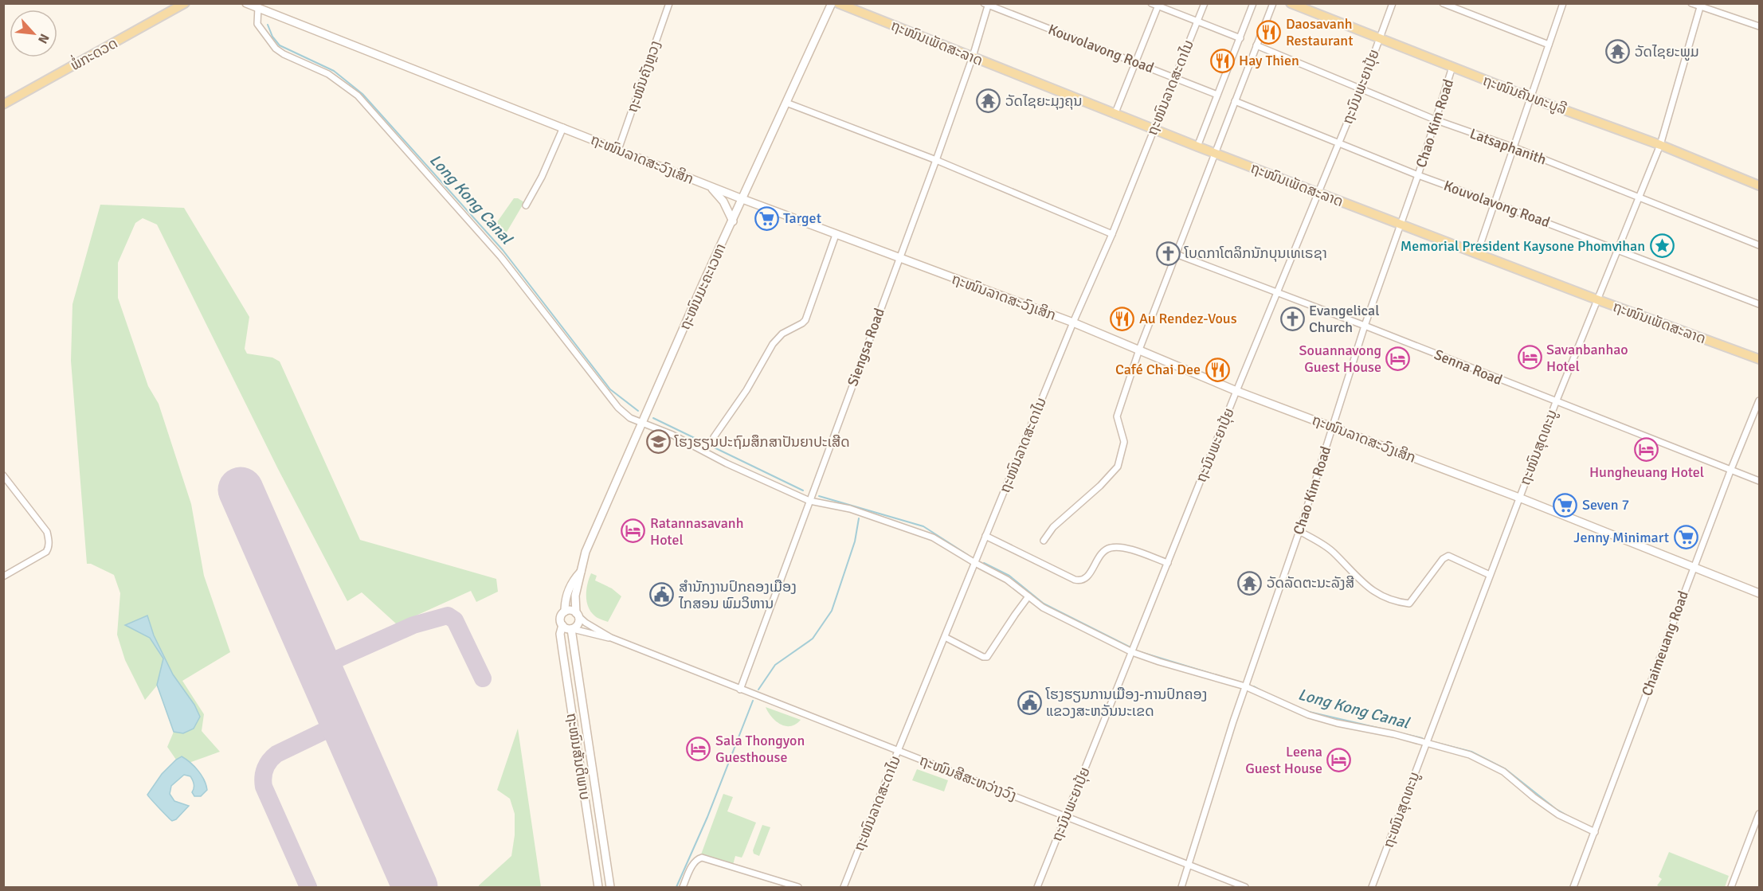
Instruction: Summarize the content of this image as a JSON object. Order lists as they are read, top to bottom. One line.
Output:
{"streets":{"main road":["ຖະໜົນເພັດສະລາດ","ພໍ່ກະດວດ","ຖະໜົນຄັນທະບູລີ"],"street":["Kouvolavong Road","ຖະໜົນຄັງຫຼວງ","ຖະນົນພະຍາປຸ້ຍ","ຖະໜົນລາດສະດາໄນ","Chao Kim Road","Latsaphanith","ຖະໜົນລາດສະວົງເສິກ","ຖະໜົນມະຄະເວຫາ","Siengsa Road","Senna Road","ຖະໜົນສຸດທະນູ","Chaimeuang Road","ຖະໜົນສັນຕິພາບ","ຖະໜົນສີສະຫວ່າງວົງ"]},"crossings":[["ຖະໜົນເພັດສະລາດ","ຖະນົນພະຍາປຸ້ຍ"],["ຖະໜົນເພັດສະລາດ","ຖະໜົນລາດສະດາໄນ"],["ຖະໜົນເພັດສະລາດ","Chao Kim Road"],["ຖະໜົນເພັດສະລາດ","Siengsa Road"],["ຖະໜົນເພັດສະລາດ","ຖະໜົນສຸດທະນູ"],["Kouvolavong Road","ຖະນົນພະຍາປຸ້ຍ"],["Kouvolavong Road","ຖະໜົນລາດສະດາໄນ"],["Kouvolavong Road","Chao Kim Road"],["Kouvolavong Road","Siengsa Road"],["Kouvolavong Road","ຖະໜົນສຸດທະນູ"],["ຖະໜົນຄັງຫຼວງ","ຖະໜົນລາດສະວົງເສິກ"],["ຖະນົນພະຍາປຸ້ຍ","ຖະໜົນຄັນທະບູລີ"],["ຖະນົນພະຍາປຸ້ຍ","Latsaphanith"],["ຖະນົນພະຍາປຸ້ຍ","ຖະໜົນລາດສະວົງເສິກ"],["ຖະນົນພະຍາປຸ້ຍ","Senna Road"],["ຖະນົນພະຍາປຸ້ຍ","ຖະໜົນສີສະຫວ່າງວົງ"],["ຖະໜົນລາດສະດາໄນ","ຖະໜົນລາດສະວົງເສິກ"],["ຖະໜົນລາດສະດາໄນ","ຖະໜົນສີສະຫວ່າງວົງ"],["ຖະໜົນຄັນທະບູລີ","Chao Kim Road"],["ຖະໜົນຄັນທະບູລີ","ຖະໜົນສຸດທະນູ"],["Chao Kim Road","Latsaphanith"],["Chao Kim Road","ຖະໜົນລາດສະວົງເສິກ"],["Chao Kim Road","Senna Road"],["Chao Kim Road","ຖະໜົນສີສະຫວ່າງວົງ"],["Latsaphanith","ຖະໜົນສຸດທະນູ"],["ຖະໜົນລາດສະວົງເສິກ","ຖະໜົນມະຄະເວຫາ"],["ຖະໜົນລາດສະວົງເສິກ","Siengsa Road"],["ຖະໜົນລາດສະວົງເສິກ","ຖະໜົນສຸດທະນູ"],["ຖະໜົນລາດສະວົງເສິກ","Chaimeuang Road"],["Siengsa Road","ຖະໜົນສີສະຫວ່າງວົງ"],["Senna Road","ຖະໜົນສຸດທະນູ"],["Senna Road","Chaimeuang Road"]],"water":["Long Kong Canal"],"places":{"restaurant":["Daosavanh Restaurant","Hay Thien","Au Rendez-Vous","Café Chai Dee"],"temple":["ວັດໄຊຍະພູມ","ວັດໄຊຍະມຸງຄຸນ","ວັດລັດຕະນະລັງສີ"],"supermarket":["Target","Seven 7","Jenny Minimart"],"place":["Memorial President Kaysone Phomvihan"],"church":["ໂບດກາໂຕລິກນັກບຸນເທເຣຊາ","Evangelical Church"],"hotel":["Savanbanhao Hotel","Souannavong Guest House","Hungheuang Hotel","Ratannasavanh Hotel","Sala Thongyon Guesthouse","Leena Guest House"],"school or university":["ໂຮງຮຽນປະຖົມສຶກສາປັນຍາປະເສີດ"],"public building":["ສຳນັກງານປົກຄອງເມືອງ ໄກສອນ ພົມວິຫານ","ໂຮງຮຽນການເມືອງ-ການປົກຄອງ ແຂວງສະຫວັນນະເຂດ"]},"north":"bottom right"}
